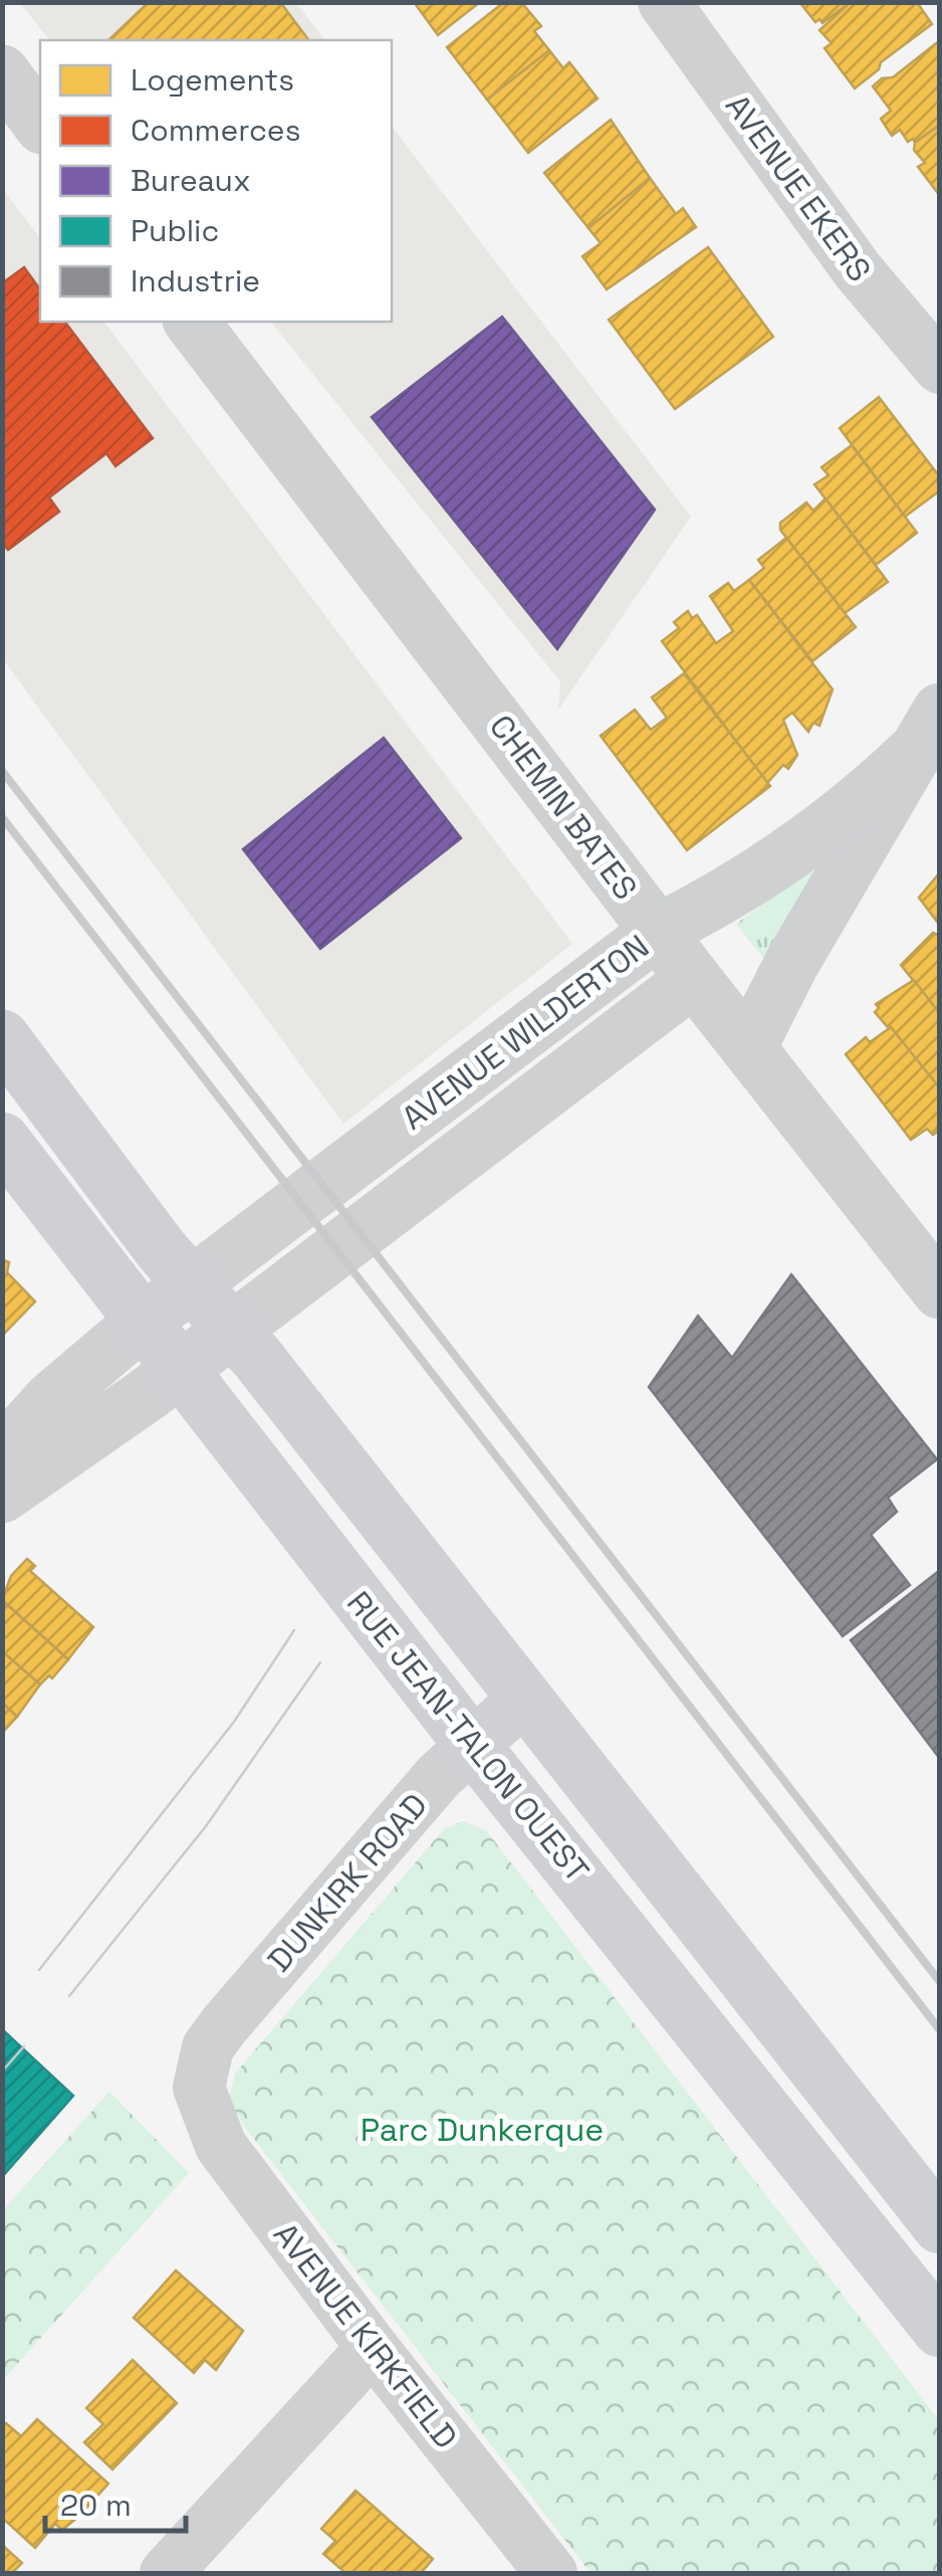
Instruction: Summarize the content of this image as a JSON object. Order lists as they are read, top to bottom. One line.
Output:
{"streets":{"main road":["RUE JEAN-TALON OUEST"],"street":["AVENUE EKERS","CHEMIN BATES","AVENUE WILDERTON","DUNKIRK ROAD","AVENUE KIRKFIELD"]},"crossings":[["CHEMIN BATES","AVENUE WILDERTON"],["AVENUE WILDERTON","RUE JEAN-TALON OUEST"],["RUE JEAN-TALON OUEST","DUNKIRK ROAD"],["DUNKIRK ROAD","AVENUE KIRKFIELD"]],"parks":["Parc Dunkerque"],"legend":["Logements","Commerces","Bureaux","Public","Industrie"],"scale_bar":"20 m"}
